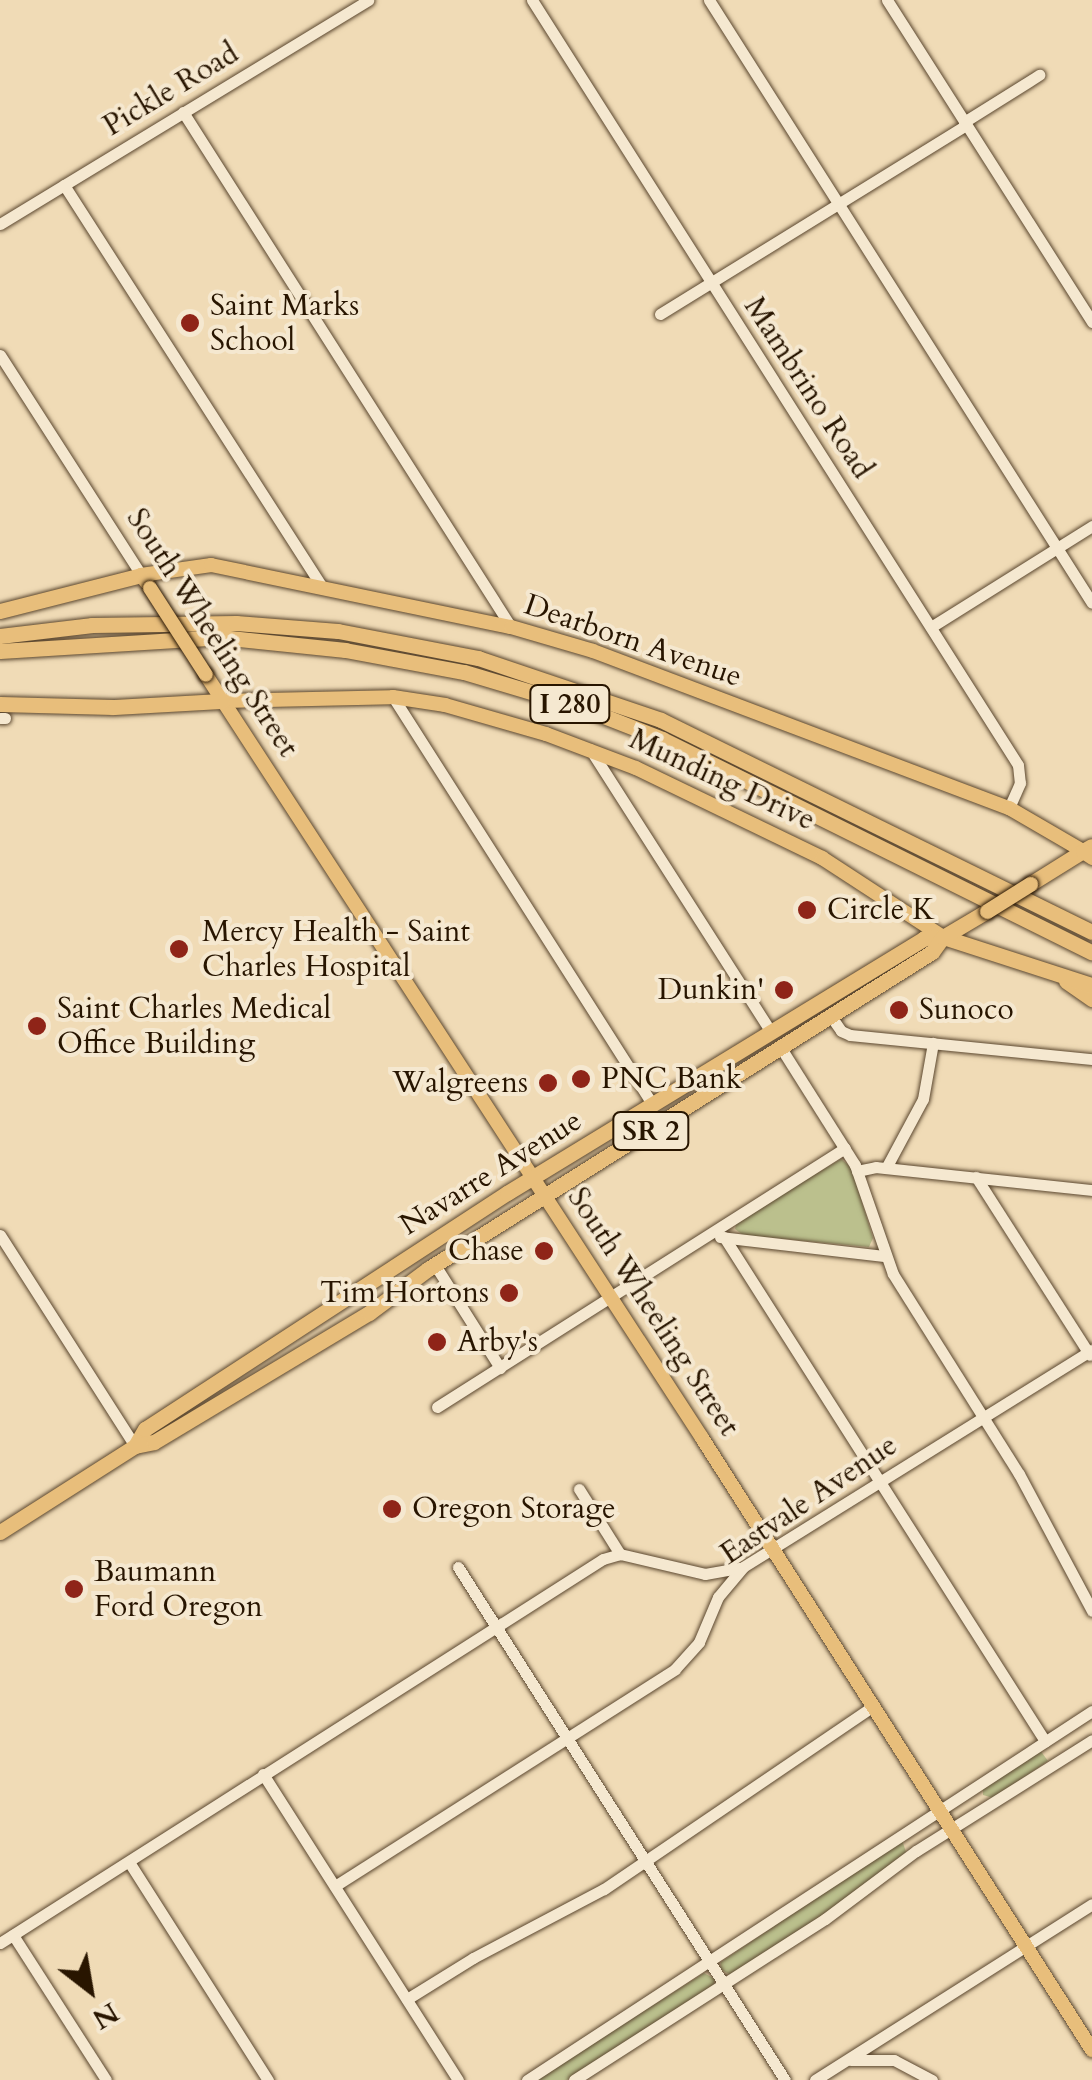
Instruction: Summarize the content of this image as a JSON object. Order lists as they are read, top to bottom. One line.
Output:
{"streets":{"highway":["I 280","SR 2","Navarre Avenue"],"main road":["South Wheeling Street","Dearborn Avenue","Munding Drive"],"street":["Pickle Road","Mambrino Road","Eastvale Avenue"]},"crossings":[["Mambrino Road","Dearborn Avenue"],["South Wheeling Street","Dearborn Avenue"],["South Wheeling Street","Munding Drive"],["South Wheeling Street","Navarre Avenue"],["South Wheeling Street","Eastvale Avenue"],["Dearborn Avenue","Navarre Avenue"],["Munding Drive","Navarre Avenue"]],"places":["Saint Marks School","Circle K","Mercy Health - Saint Charles Hospital","Dunkin'","Sunoco","Saint Charles Medical Office Building","PNC Bank","Walgreens","Chase","Tim Hortons","Arby's","Oregon Storage","Baumann Ford Oregon"],"north":"bottom right"}
